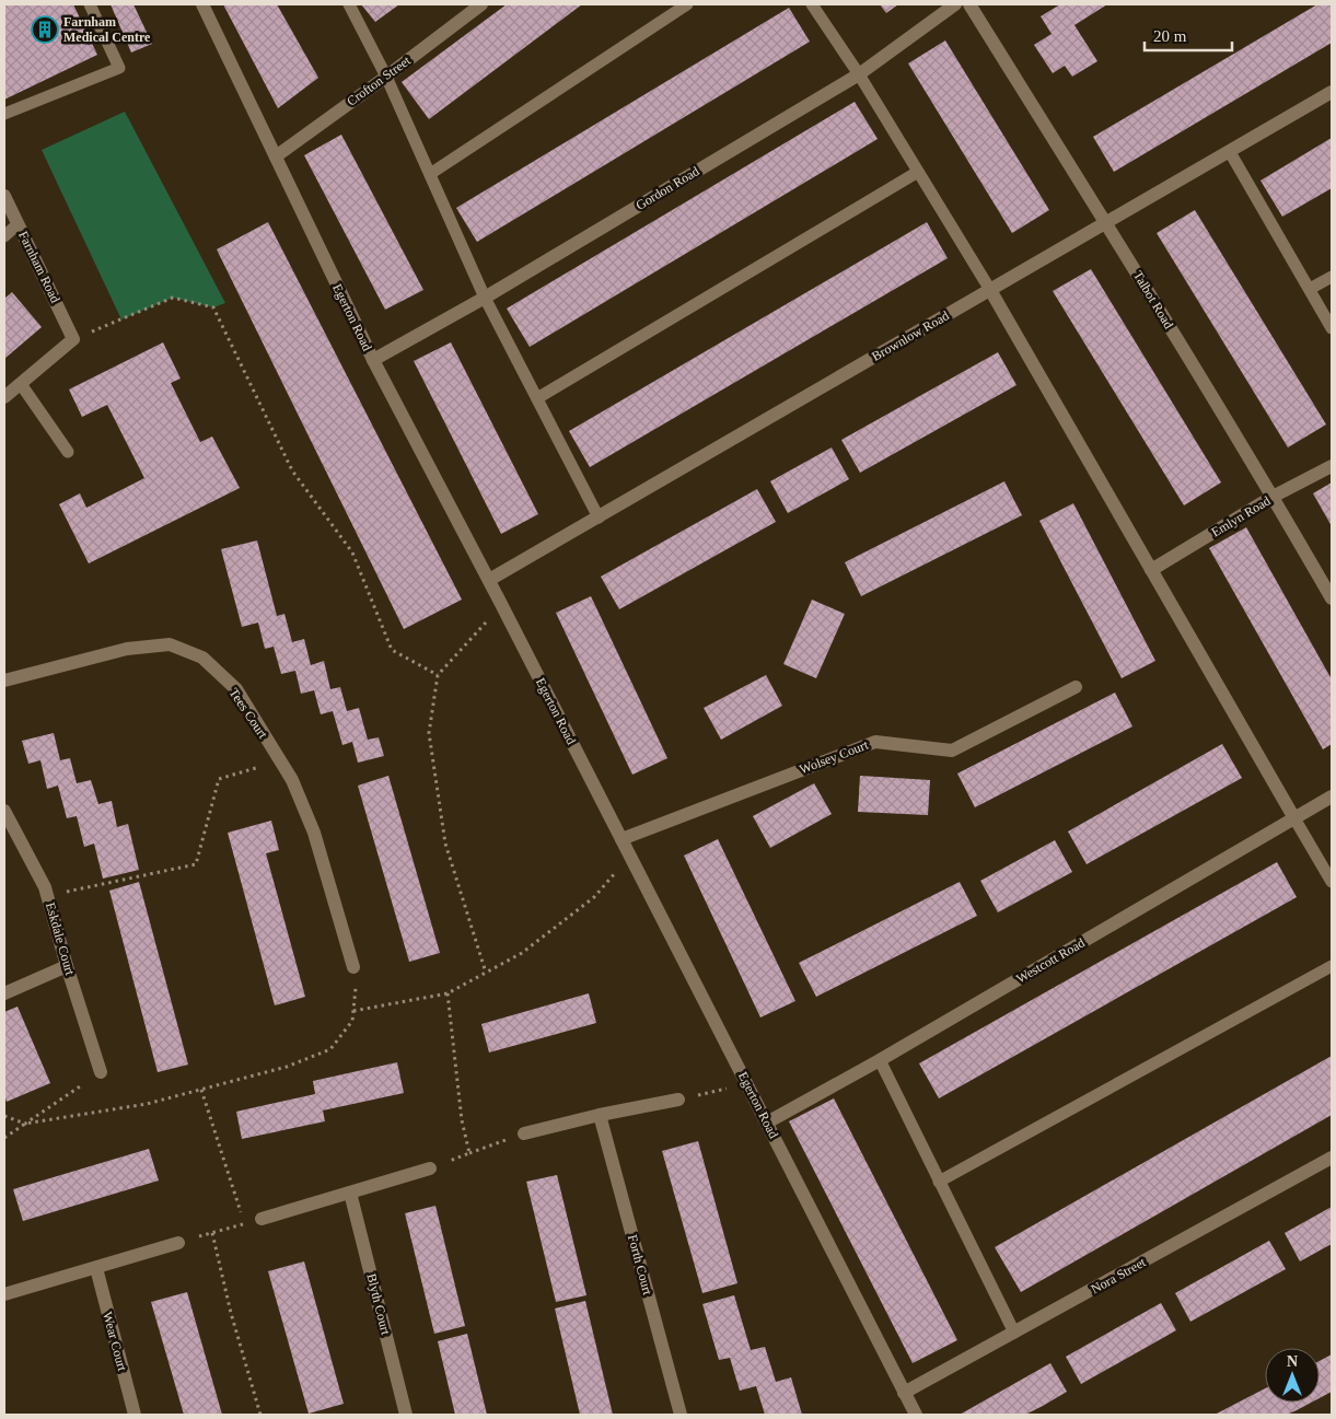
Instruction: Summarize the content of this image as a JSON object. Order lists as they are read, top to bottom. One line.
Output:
{"streets":{"street":["Crofton Street","Gordon Road","Farnham Road","Talbot Road","Egerton Road","Brownlow Road","Emlyn Road","Tees Court","Wolsey Court","Eskdale Court","Westcott Road","Forth Court","Nora Street","Blyth Court","Wear Court"]},"crossings":[["Crofton Street","Egerton Road"],["Gordon Road","Egerton Road"],["Talbot Road","Brownlow Road"],["Talbot Road","Emlyn Road"],["Egerton Road","Brownlow Road"],["Egerton Road","Wolsey Court"],["Egerton Road","Westcott Road"],["Egerton Road","Nora Street"]],"places":{"building":["Farnham Medical Centre"]},"scale_bar":"20 m","north":"top"}
